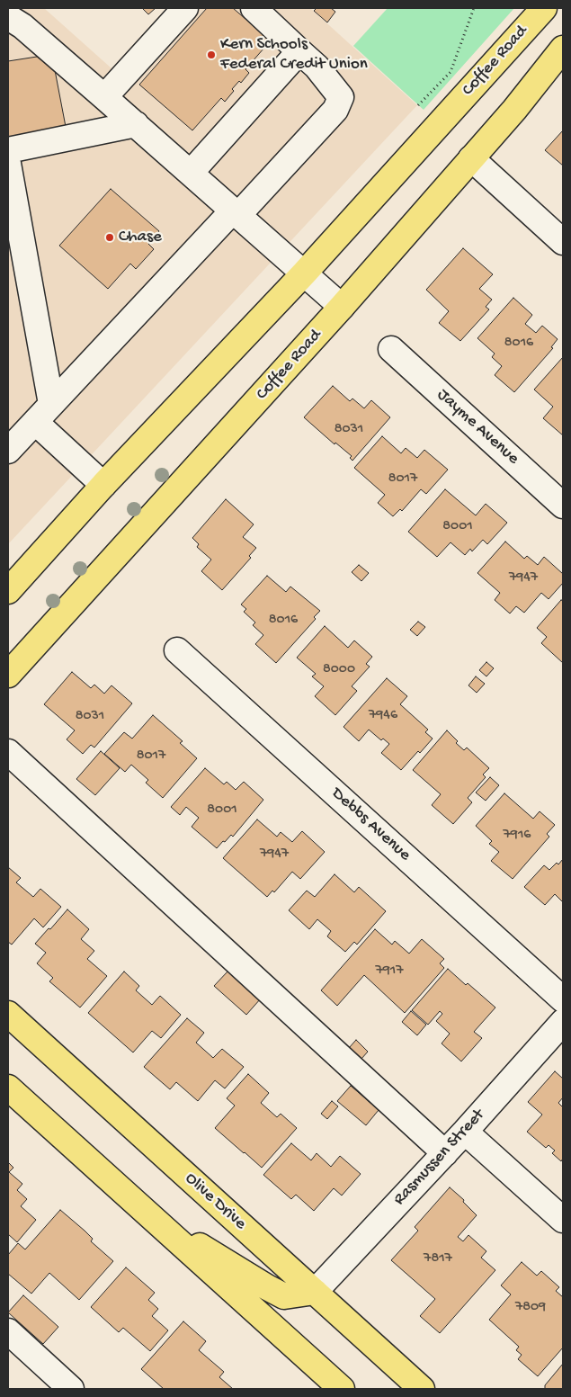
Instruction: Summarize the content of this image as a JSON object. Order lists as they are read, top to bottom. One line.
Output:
{"streets":{"main road":["Coffee Road","Olive Drive"],"street":["Jayme Avenue","Debbs Avenue","Rasmussen Street"]},"crossings":[["Rasmussen Street","Olive Drive"]],"places":["Kern Schools Federal Credit Union","Chase"],"house_numbers":["8016","8031","8017","8001","7947","8016","8000","7946","8031","8017","8001","7916","7947","7917","7817","7809"]}
